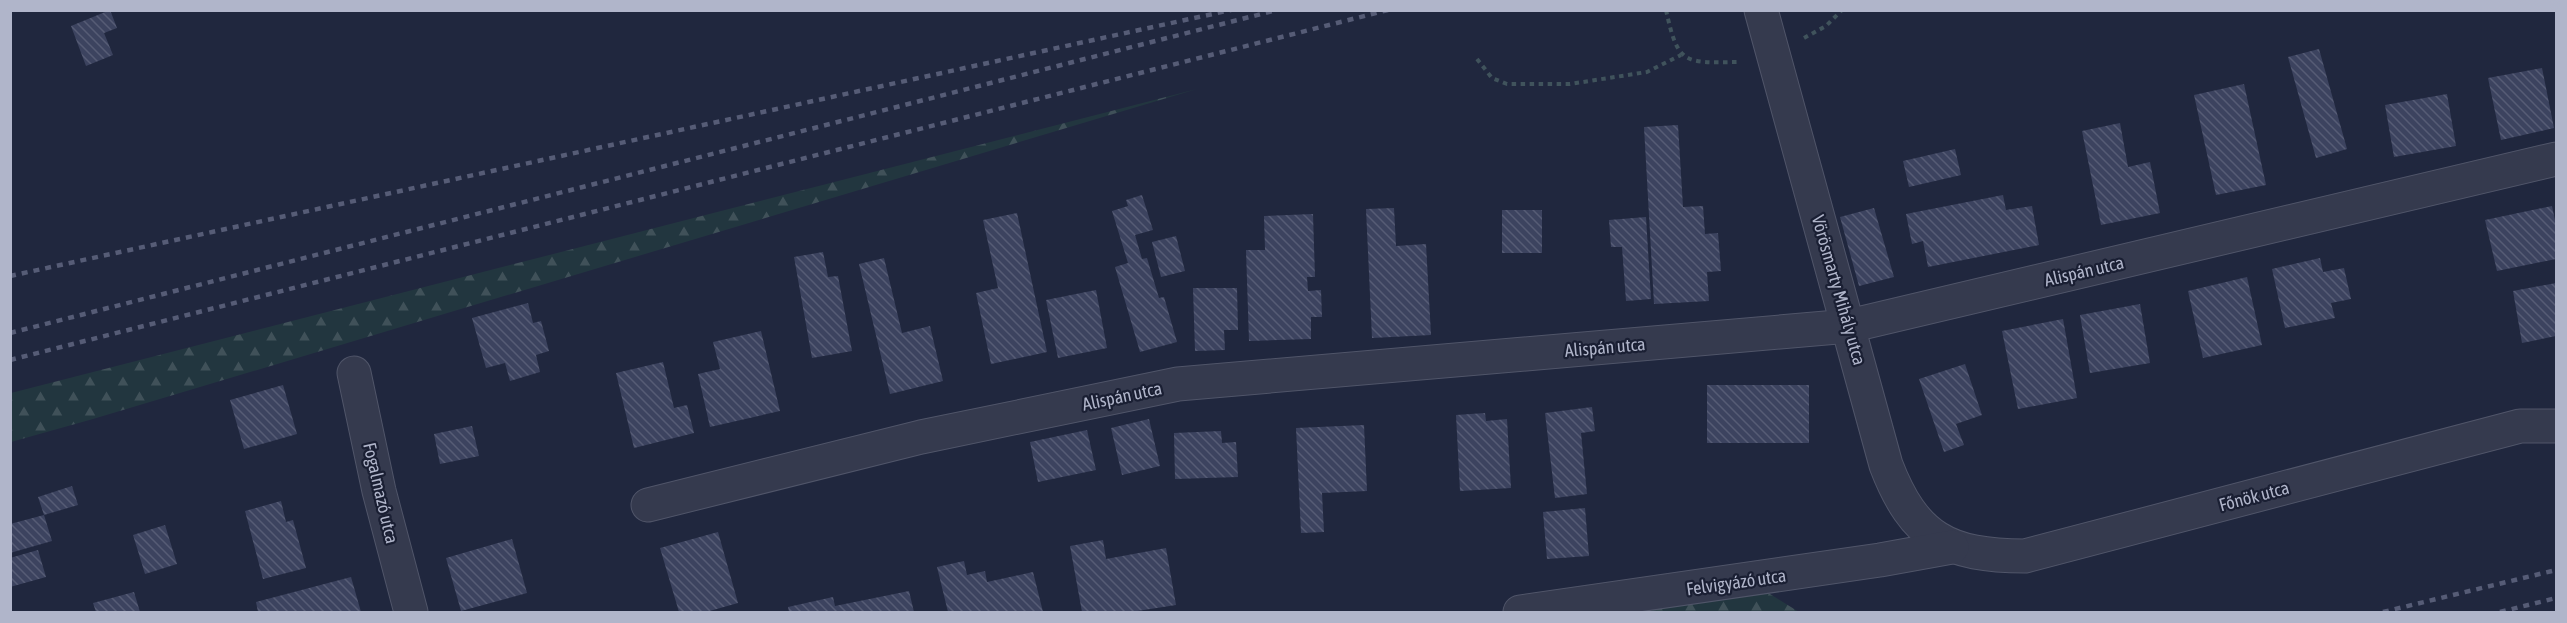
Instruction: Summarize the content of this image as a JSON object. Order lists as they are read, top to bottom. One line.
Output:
{"streets":{"street":["Alispán utca","Vörösmarty Mihály utca","Fogalmazó utca","Főnök utca","Felvigyázó utca"]},"crossings":[["Alispán utca","Vörösmarty Mihály utca"],["Vörösmarty Mihály utca","Főnök utca"],["Vörösmarty Mihály utca","Felvigyázó utca"],["Főnök utca","Felvigyázó utca"]]}
